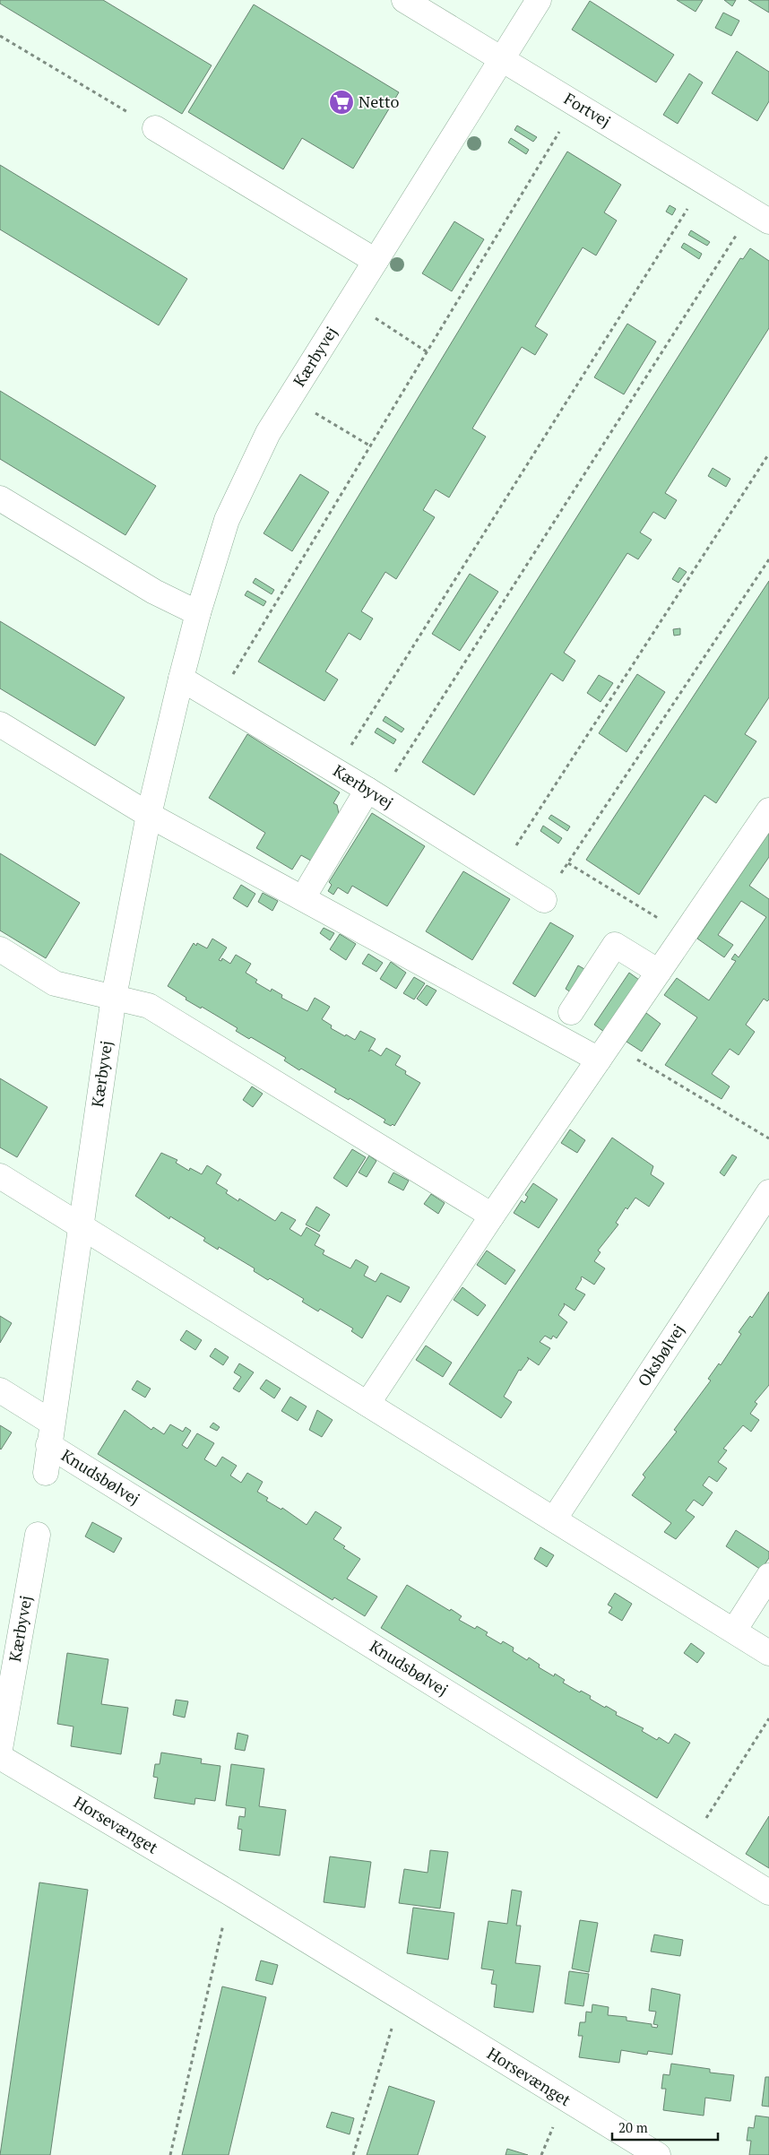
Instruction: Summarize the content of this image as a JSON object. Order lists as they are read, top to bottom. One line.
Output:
{"streets":{"street":["Fortvej","Kærbyvej","Oksbølvej","Knudsbølvej","Horsevænget"]},"crossings":[["Fortvej","Kærbyvej"],["Kærbyvej","Knudsbølvej"]],"places":{"supermarket":["Netto"]},"scale_bar":"20 m"}
